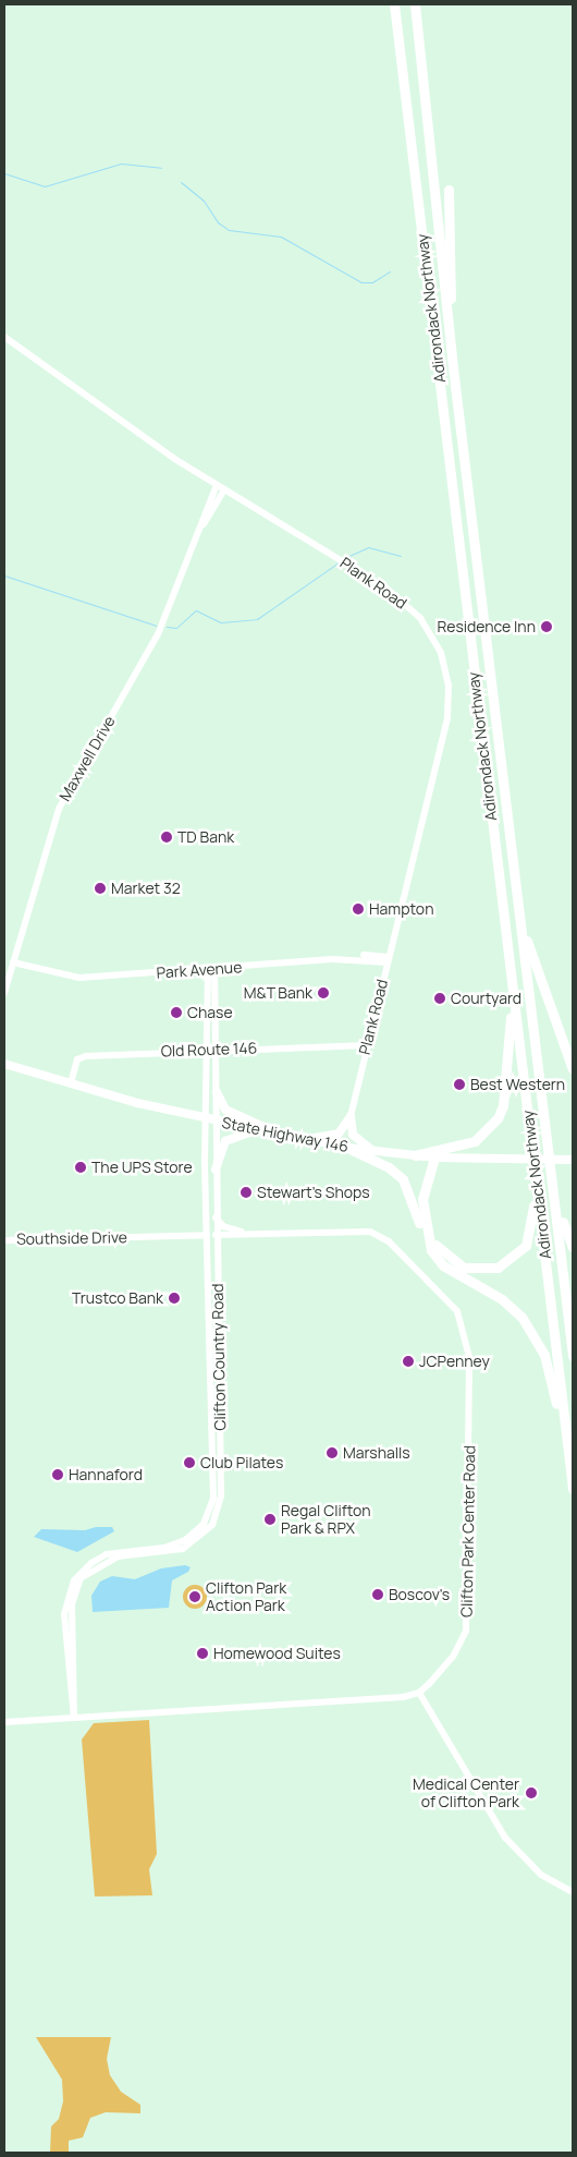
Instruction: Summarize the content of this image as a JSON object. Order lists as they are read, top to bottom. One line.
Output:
{"streets":{"highway":["Adirondack Northway"],"main road":["State Highway 146"],"street":["Plank Road","Maxwell Drive","Park Avenue","Old Route 146","Southside Drive","Clifton Country Road","Clifton Park Center Road"]},"crossings":[["Plank Road","Maxwell Drive"],["Plank Road","Park Avenue"],["Plank Road","Old Route 146"],["Maxwell Drive","Park Avenue"],["Park Avenue","Clifton Country Road"],["Old Route 146","State Highway 146"],["Old Route 146","Clifton Country Road"],["State Highway 146","Clifton Country Road"],["Southside Drive","Clifton Country Road"],["Clifton Country Road","Clifton Park Center Road"]],"places":["Residence Inn","TD Bank","Market 32","Hampton","M&T Bank","Courtyard","Chase","Best Western","The UPS Store","Stewart's Shops","Trustco Bank","JCPenney","Marshalls","Club Pilates","Hannaford","Regal Clifton Park & RPX","Boscov's","Clifton Park Action Park","Homewood Suites","Medical Center of Clifton Park"]}
